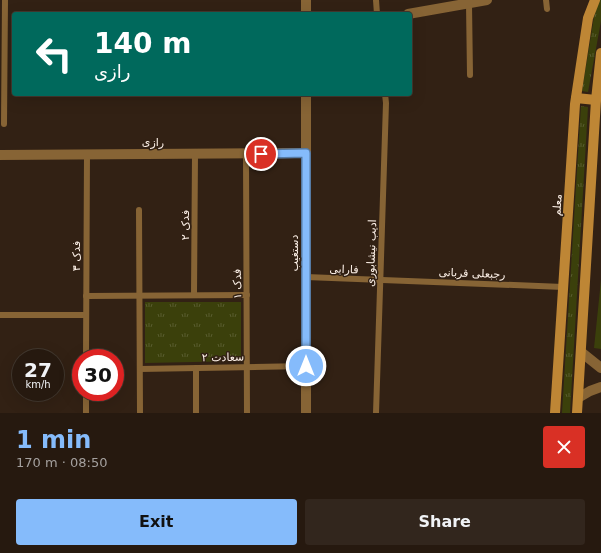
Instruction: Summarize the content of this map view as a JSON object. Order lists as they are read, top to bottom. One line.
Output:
{"streets":{"main road":["معلم"],"street":["رازی","دستغیب"],"lane":["فدک ۲","ادیب نیشابوری","فدک ۳","فارابی","رجبعلی قربانی","فدک ۱","سعادت ۲"]},"crossings":[["رازی","فدک ۲"],["رازی","دستغیب"],["رازی","فدک ۳"],["رازی","فدک ۱"],["معلم","رجبعلی قربانی"],["دستغیب","فارابی"],["دستغیب","سعادت ۲"],["ادیب نیشابوری","فارابی"],["ادیب نیشابوری","رجبعلی قربانی"],["فارابی","رجبعلی قربانی"],["فدک ۱","سعادت ۲"]],"page":{"turn":["140 m","رازی"],"speed":"27 km/h","limit":"30","heading":["1 min","170 m · 08:50"],"buttons":["Exit","Share"]}}
